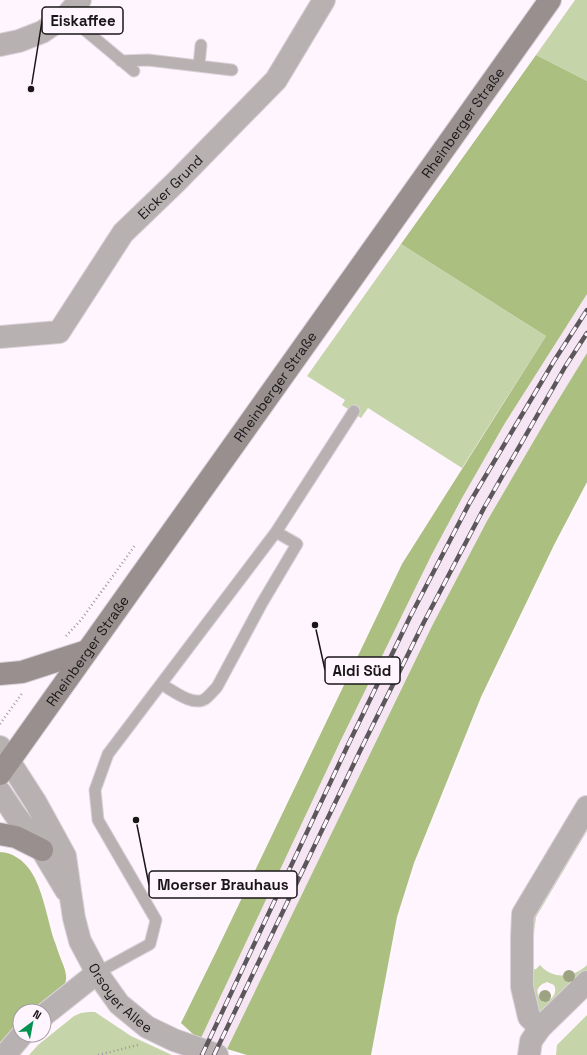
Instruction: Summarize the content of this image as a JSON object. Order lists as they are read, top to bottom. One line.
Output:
{"streets":{"main road":["Rheinberger Straße"],"street":["Eicker Grund","Orsoyer Allee"]},"crossings":[["Rheinberger Straße","Orsoyer Allee"]],"places":["Eiskaffee","Aldi Süd","Moerser Brauhaus"],"north":"top right"}
